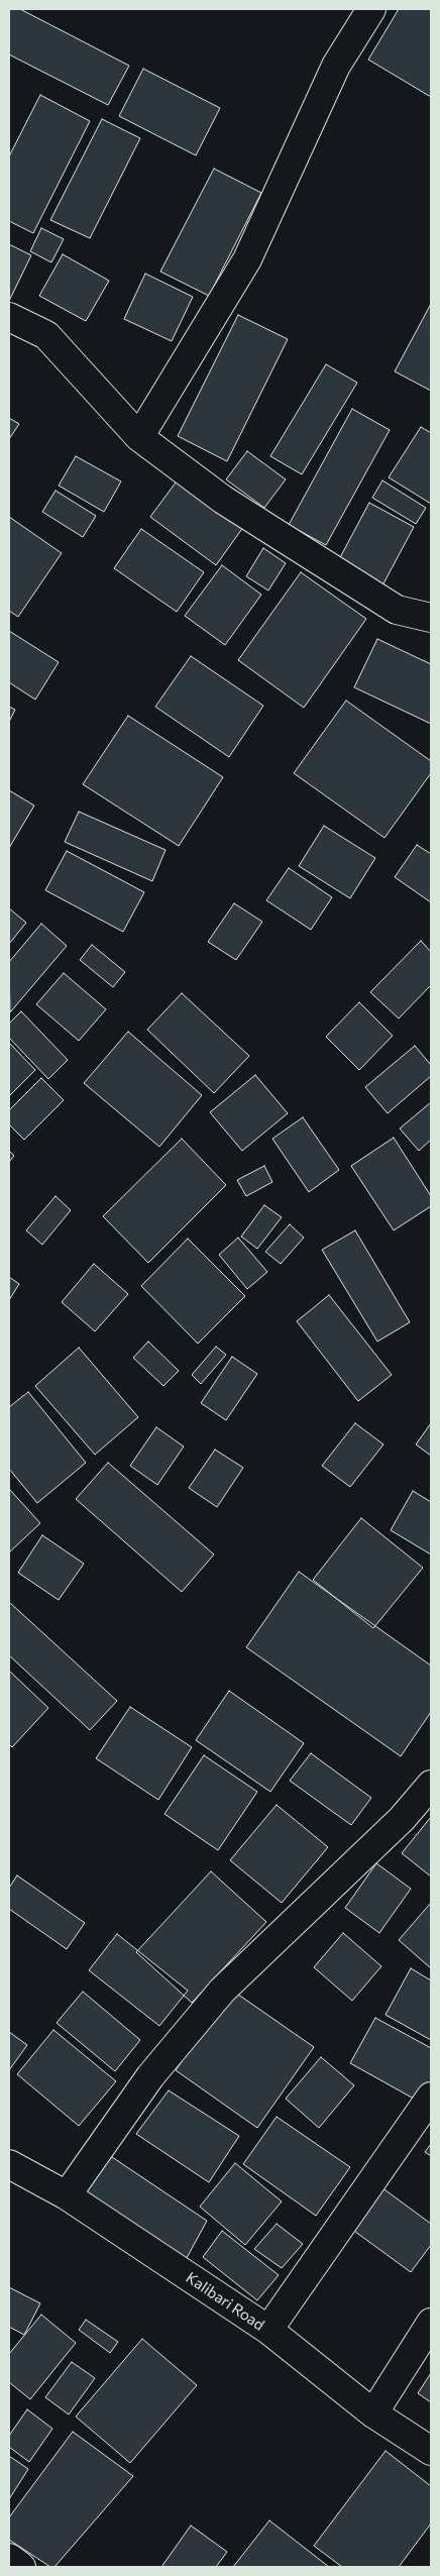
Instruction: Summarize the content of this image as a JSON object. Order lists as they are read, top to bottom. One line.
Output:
{"streets":{"street":["Kalibari Road"]}}
